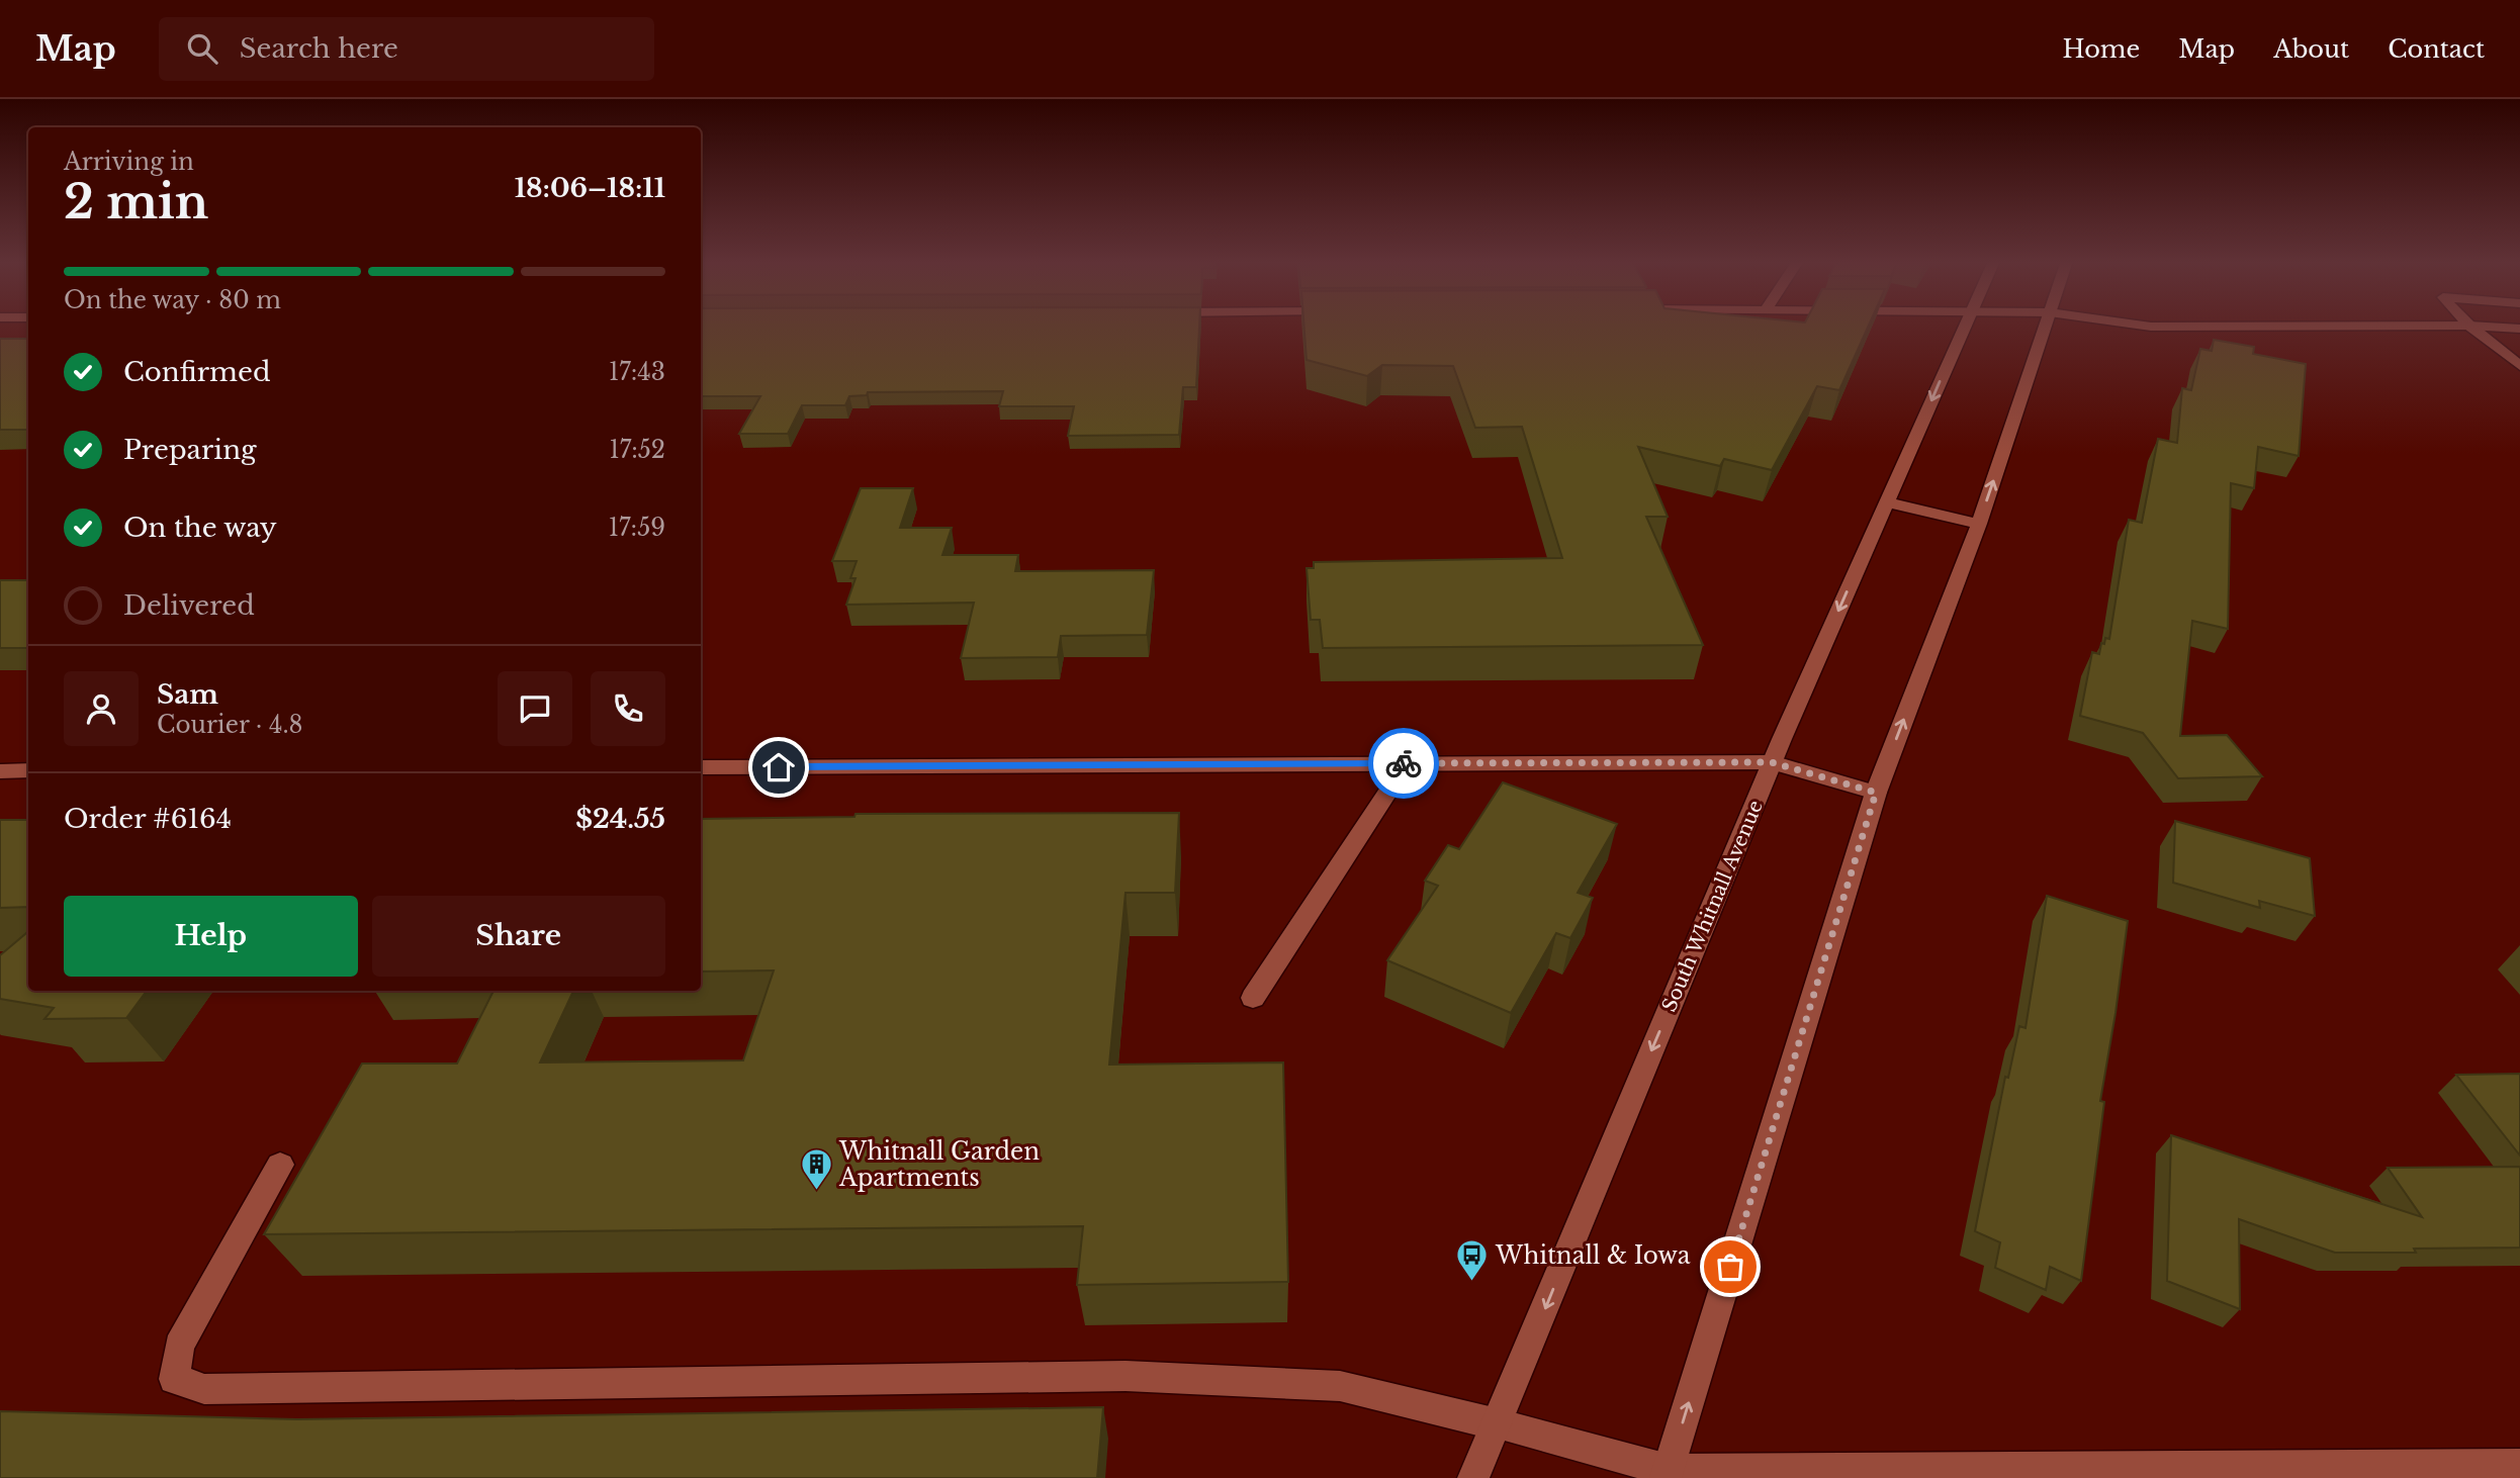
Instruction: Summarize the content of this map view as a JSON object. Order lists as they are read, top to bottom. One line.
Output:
{"streets":{"street":["South Whitnall Avenue"]},"places":{"building":["Whitnall Garden Apartments"],"bus stop":["Whitnall & Iowa"]},"page":{"header":"Map","search":"Search here","nav":["Home","Map","About","Contact"],"heading":["2 min","Arriving in","18:06–18:11"],"panel":["Sam","Courier · 4.8","Order #6164","$24.55"],"bar":"On the way · 80 m","list":[["Confirmed","17:43"],["Preparing","17:52"],["On the way","17:59"],"Delivered"],"buttons":["Help","Share"]}}
